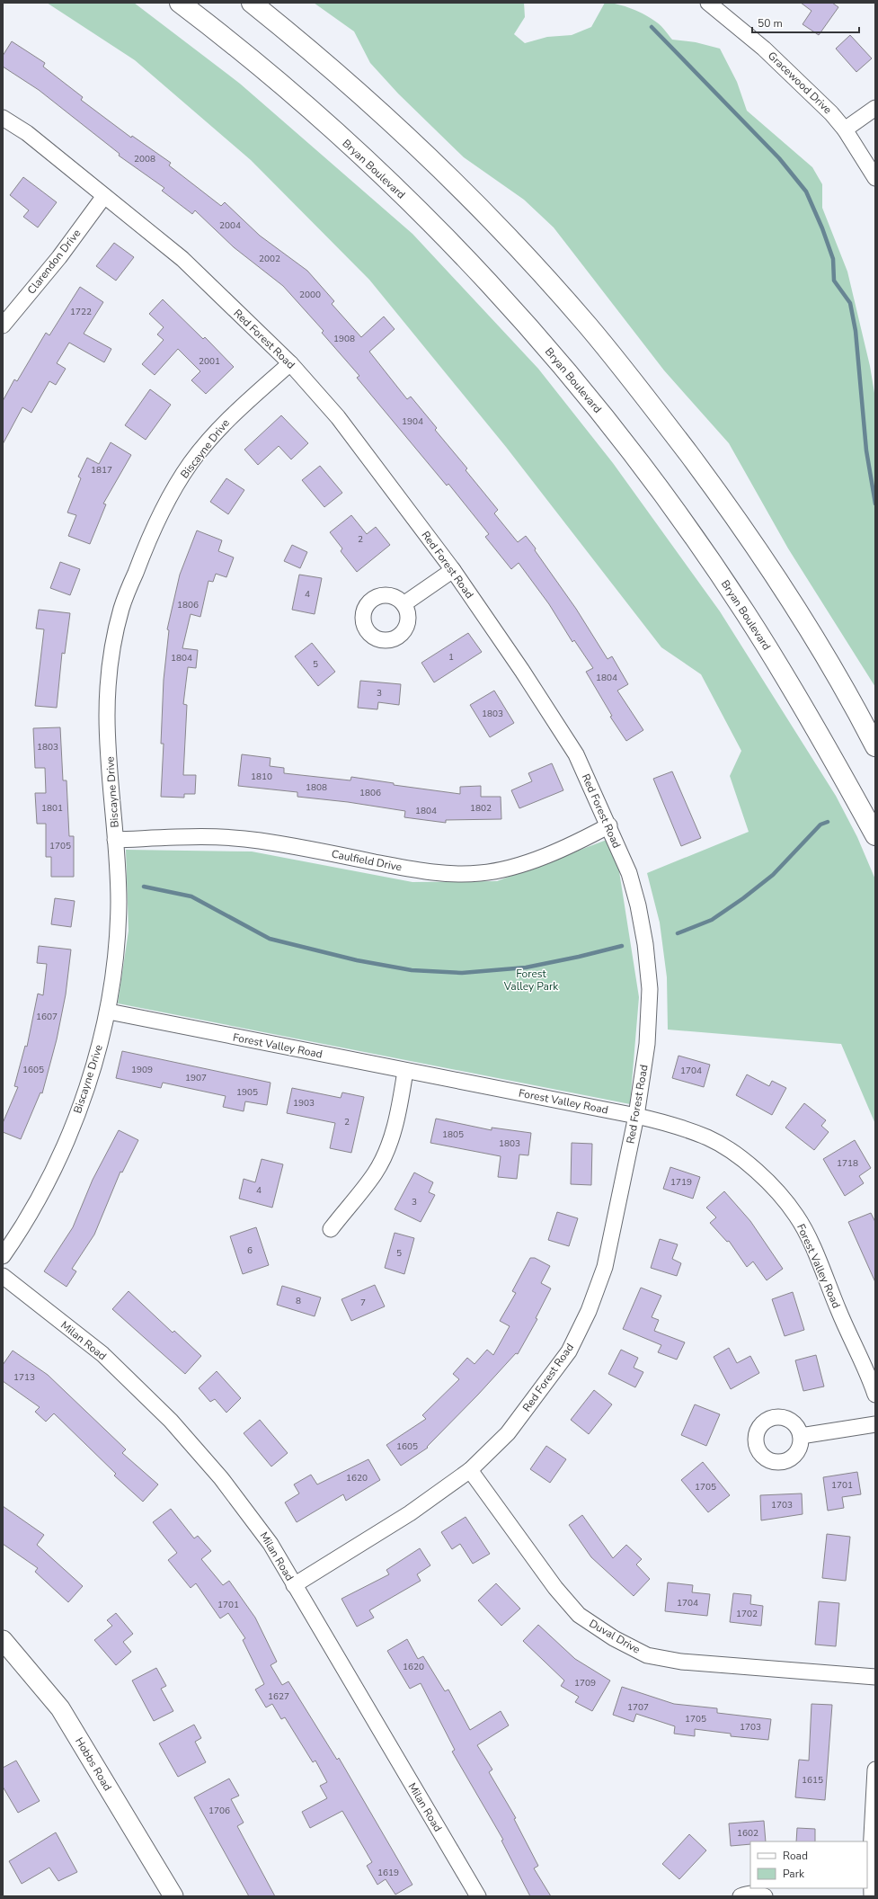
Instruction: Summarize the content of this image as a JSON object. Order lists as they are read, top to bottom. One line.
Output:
{"streets":{"highway":["Bryan Boulevard"],"street":["Gracewood Drive","Clarendon Drive","Red Forest Road","Biscayne Drive","Caulfield Drive","Forest Valley Road","Milan Road","Duval Drive","Hobbs Road"]},"crossings":[["Clarendon Drive","Red Forest Road"],["Red Forest Road","Biscayne Drive"],["Red Forest Road","Caulfield Drive"],["Red Forest Road","Forest Valley Road"],["Red Forest Road","Milan Road"],["Red Forest Road","Duval Drive"],["Biscayne Drive","Caulfield Drive"],["Biscayne Drive","Forest Valley Road"]],"parks":["Forest Valley Park"],"house_numbers":["2008","2004","2002","2000","1722","1908","2001","1904","1817","2","4","1806","1","1804","5","1804","3","1803","1803","1810","1808","1806","1801","1802","1804","1705","1607","1605","1909","1704","1907","1905","1903","2","1805","1803","1718","1719","4","3","6","5","8","7","1713","1605","1620","1701","1705","1703","1704","1701","1702","1620","1709","1627","1707","1705","1703","1615","1706","1602","1619"],"legend":["Road","Park"],"scale_bar":"50 m"}
